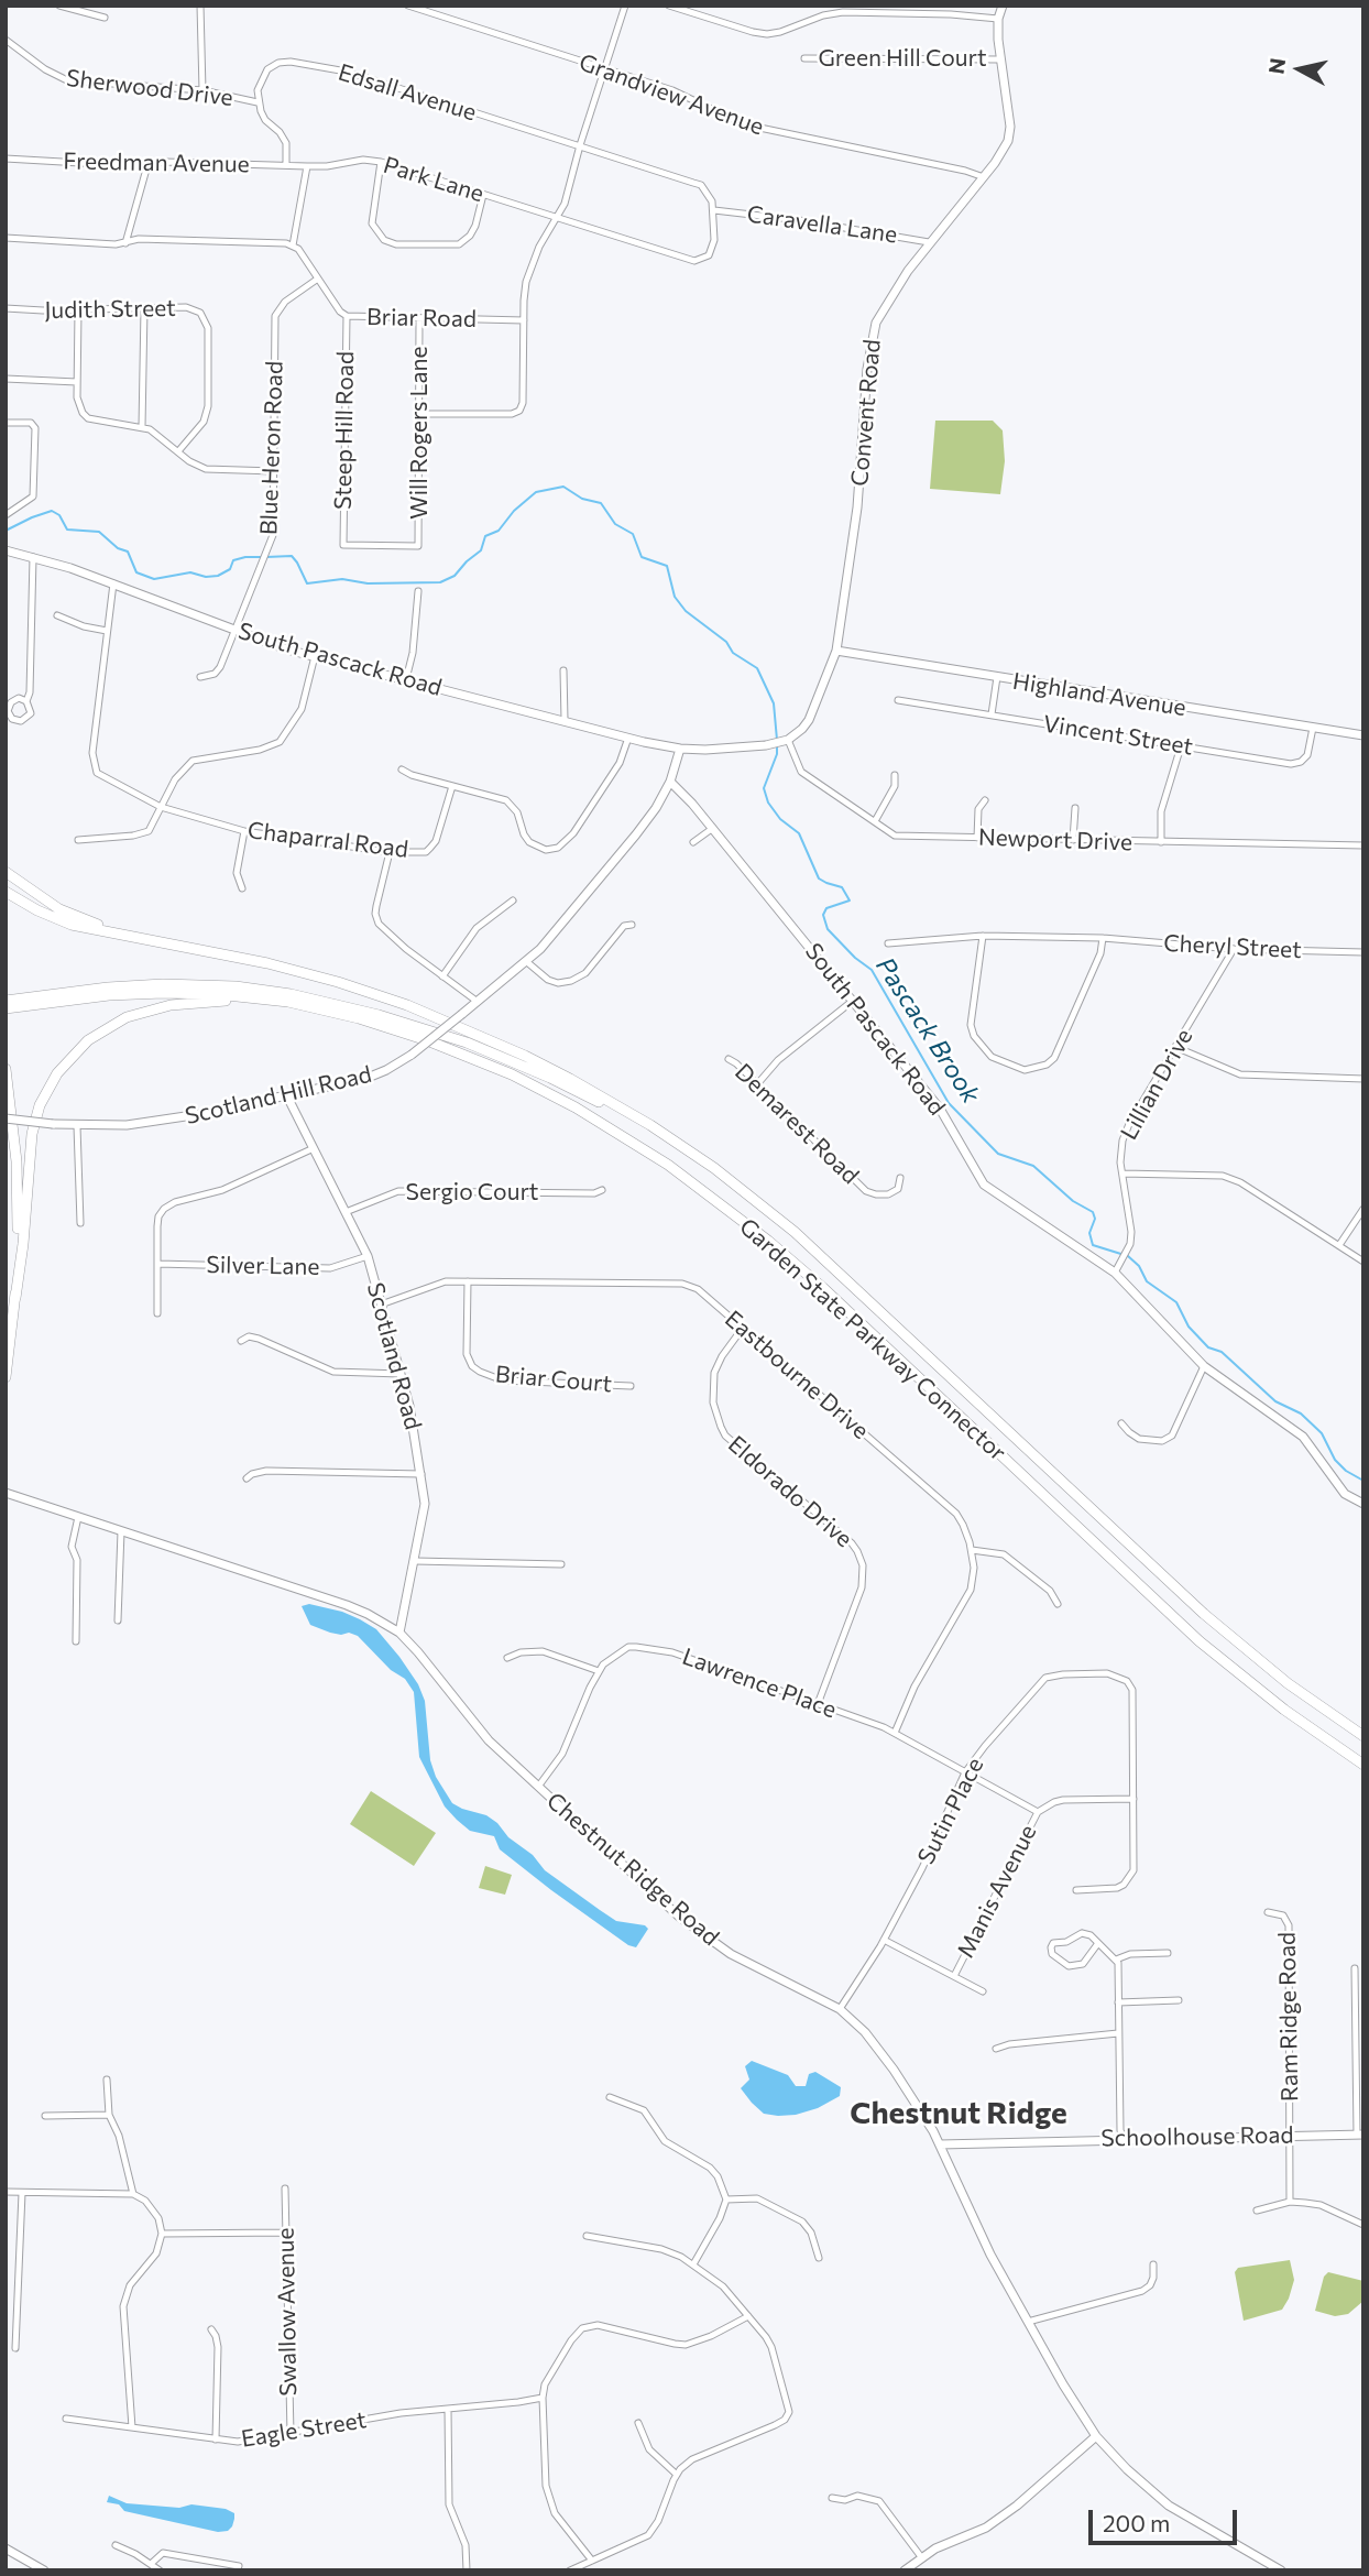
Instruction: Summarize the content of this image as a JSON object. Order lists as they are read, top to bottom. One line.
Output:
{"streets":{"highway":["Garden State Parkway Connector"],"street":["Green Hill Court","Sherwood Drive","Edsall Avenue","Grandview Avenue","Freedman Avenue","Park Lane","Caravella Lane","Judith Street","Briar Road","Convent Road","Steep Hill Road","Will Rogers Lane","Blue Heron Road","South Pascack Road","Highland Avenue","Vincent Street","Chaparral Road","Newport Drive","Cheryl Street","Lillian Drive","Scotland Hill Road","Demarest Road","Sergio Court","Silver Lane","Scotland Road","Eastbourne Drive","Briar Court","Eldorado Drive","Lawrence Place","Sutin Place","Chestnut Ridge Road","Manis Avenue","Ram Ridge Road","Schoolhouse Road","Swallow Avenue","Eagle Street"]},"crossings":[["Green Hill Court","Convent Road"],["Sherwood Drive","Edsall Avenue"],["Grandview Avenue","Convent Road"],["Freedman Avenue","Park Lane"],["Park Lane","Caravella Lane"],["Caravella Lane","Convent Road"],["Briar Road","Steep Hill Road"],["Briar Road","Will Rogers Lane"],["Briar Road","Blue Heron Road"],["Convent Road","Highland Avenue"],["Convent Road","Newport Drive"],["Steep Hill Road","Will Rogers Lane"],["Blue Heron Road","South Pascack Road"],["South Pascack Road","Lillian Drive"],["South Pascack Road","Scotland Hill Road"],["Highland Avenue","Vincent Street"],["Cheryl Street","Lillian Drive"],["Scotland Hill Road","Scotland Road"],["Sergio Court","Scotland Road"],["Silver Lane","Scotland Road"],["Scotland Road","Eastbourne Drive"],["Scotland Road","Chestnut Ridge Road"],["Eastbourne Drive","Briar Court"],["Eastbourne Drive","Eldorado Drive"],["Eastbourne Drive","Lawrence Place"],["Eldorado Drive","Lawrence Place"],["Lawrence Place","Sutin Place"],["Lawrence Place","Chestnut Ridge Road"],["Lawrence Place","Manis Avenue"],["Sutin Place","Chestnut Ridge Road"],["Sutin Place","Manis Avenue"],["Chestnut Ridge Road","Schoolhouse Road"],["Ram Ridge Road","Schoolhouse Road"],["Swallow Avenue","Eagle Street"]],"districts":["Chestnut Ridge"],"water":["Pascack Brook"],"scale_bar":"200 m","north":"left"}
